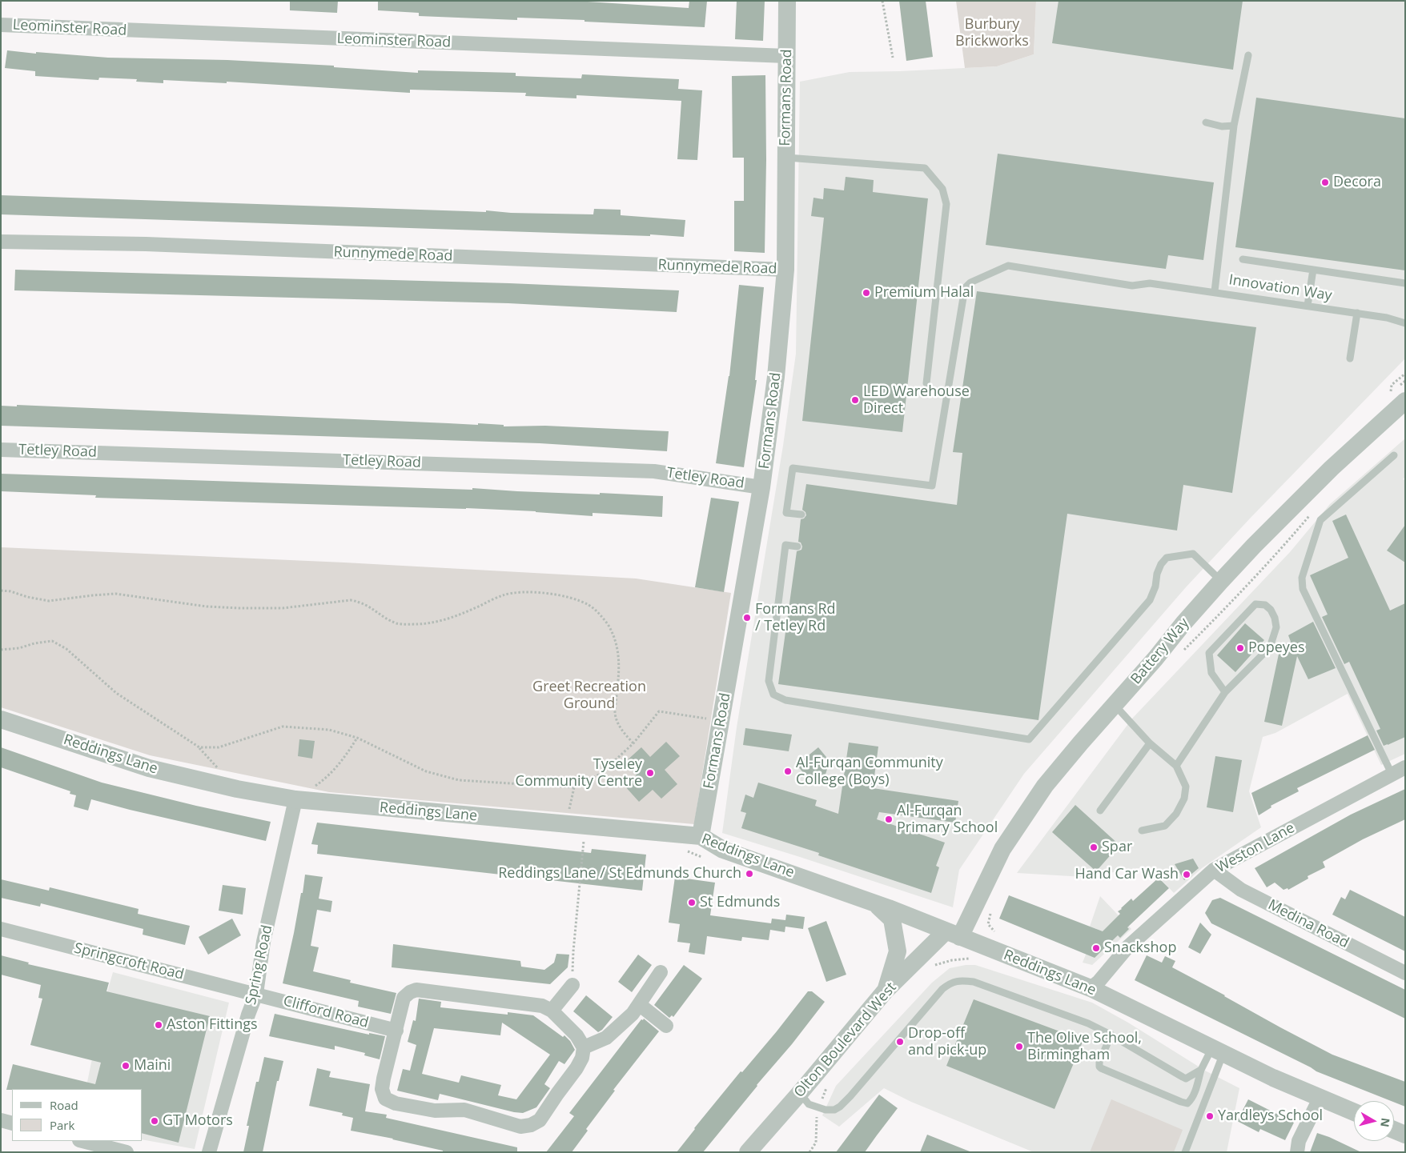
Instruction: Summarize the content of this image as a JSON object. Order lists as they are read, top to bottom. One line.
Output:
{"streets":{"street":["Leominster Road","Formans Road","Runnymede Road","Tetley Road","Battery Way","Reddings Lane","Weston Lane","Medina Road","Springcroft Road","Spring Road","Clifford Road","Olton Boulevard West"],"lane":["Innovation Way"]},"crossings":[["Leominster Road","Formans Road"],["Formans Road","Runnymede Road"],["Formans Road","Tetley Road"],["Formans Road","Reddings Lane"],["Battery Way","Reddings Lane"],["Battery Way","Olton Boulevard West"],["Reddings Lane","Weston Lane"],["Reddings Lane","Spring Road"],["Reddings Lane","Olton Boulevard West"],["Weston Lane","Medina Road"],["Springcroft Road","Spring Road"],["Springcroft Road","Clifford Road"],["Spring Road","Clifford Road"]],"parks":["Burbury Brickworks","Greet Recreation Ground"],"places":["Decora","Premium Halal","LED Warehouse Direct","Formans Rd / Tetley Rd","Popeyes","Al-Furqan Community College (Boys)","Tyseley Community Centre","Al-Furqan Primary School","Spar","Reddings Lane / St Edmunds Church","Hand Car Wash","St Edmunds","Snackshop","Aston Fittings","Drop-off and pick-up","The Olive School, Birmingham","Maini","Yardleys School","GT Motors"],"legend":["Road","Park"],"north":"right"}
